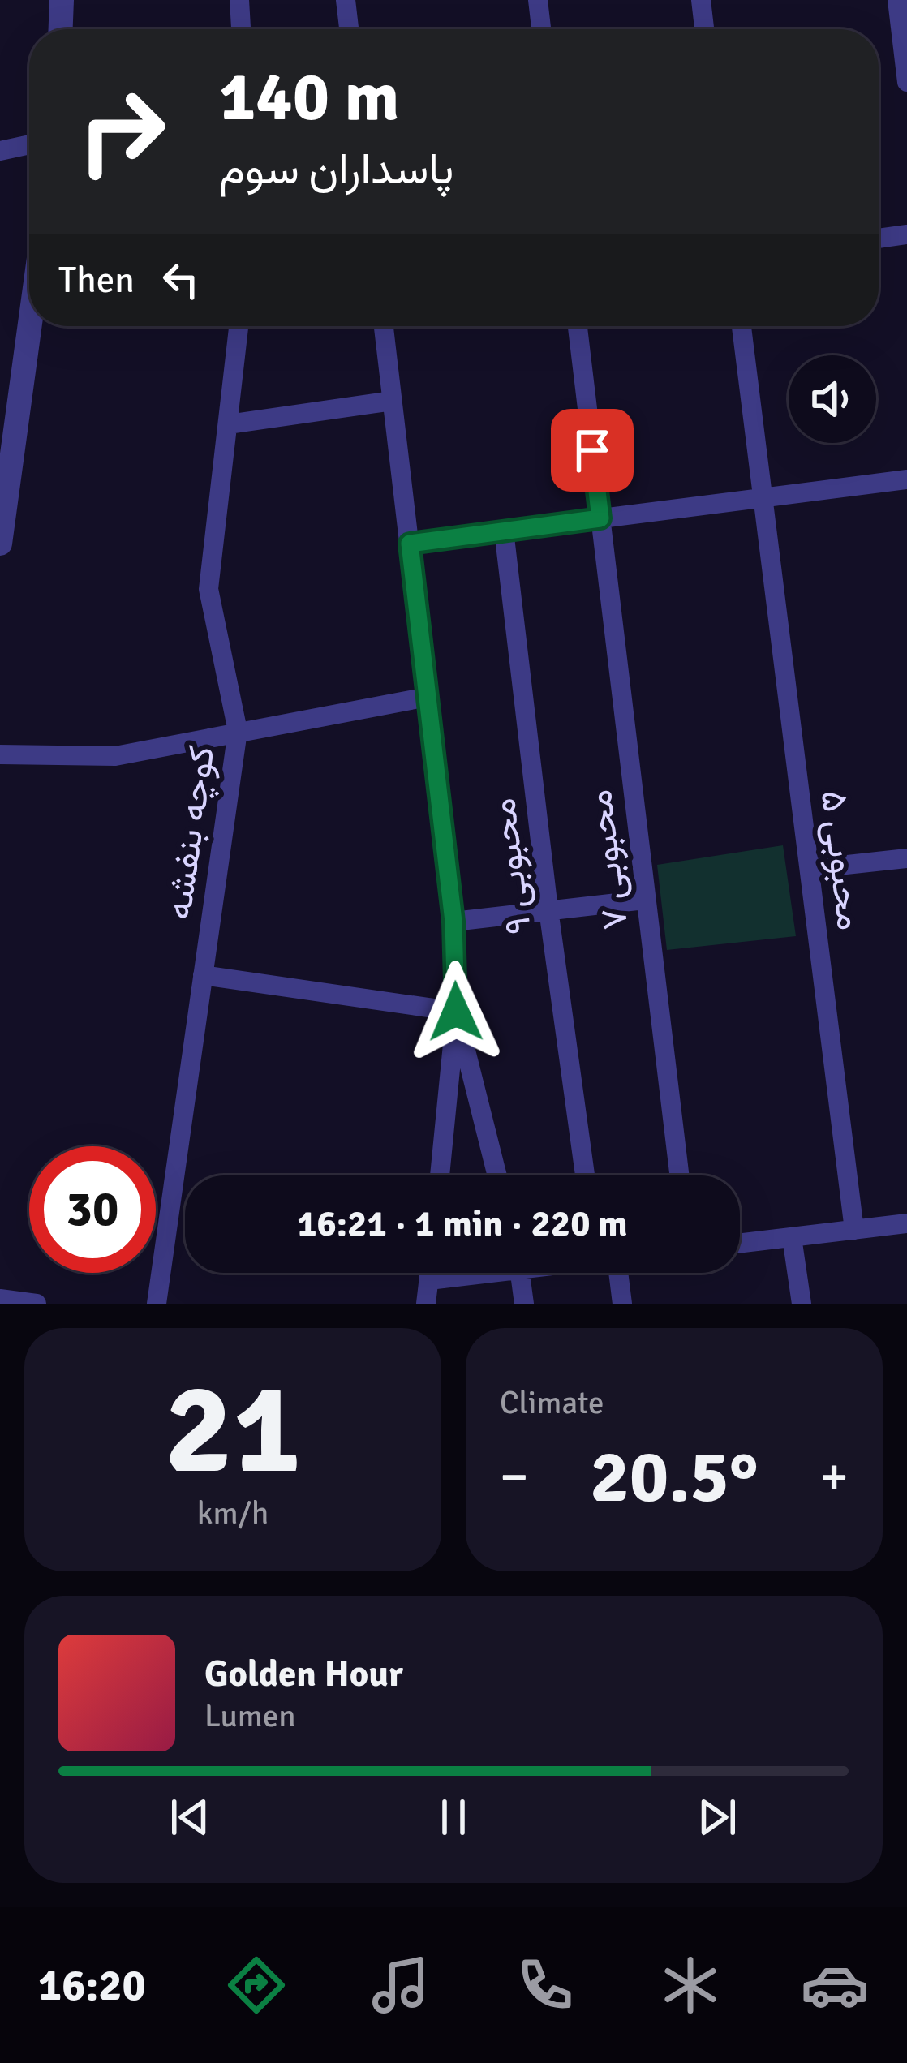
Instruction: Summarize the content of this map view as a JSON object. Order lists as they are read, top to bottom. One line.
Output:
{"streets":{"street":["کوچه بنفشه","محبوبی ۷","محبوبی ۵","محبوبی ۹"]},"page":{"turn":["140 m","پاسداران سوم"],"then":"Then","limit":"30","trip":"16:21 · 1 min · 220 m","tile":[["21","km/h"],"Climate"],"heat":["−","20.5°","+"],"song":["Golden Hour","Lumen"],"tabs":"16:20"}}
